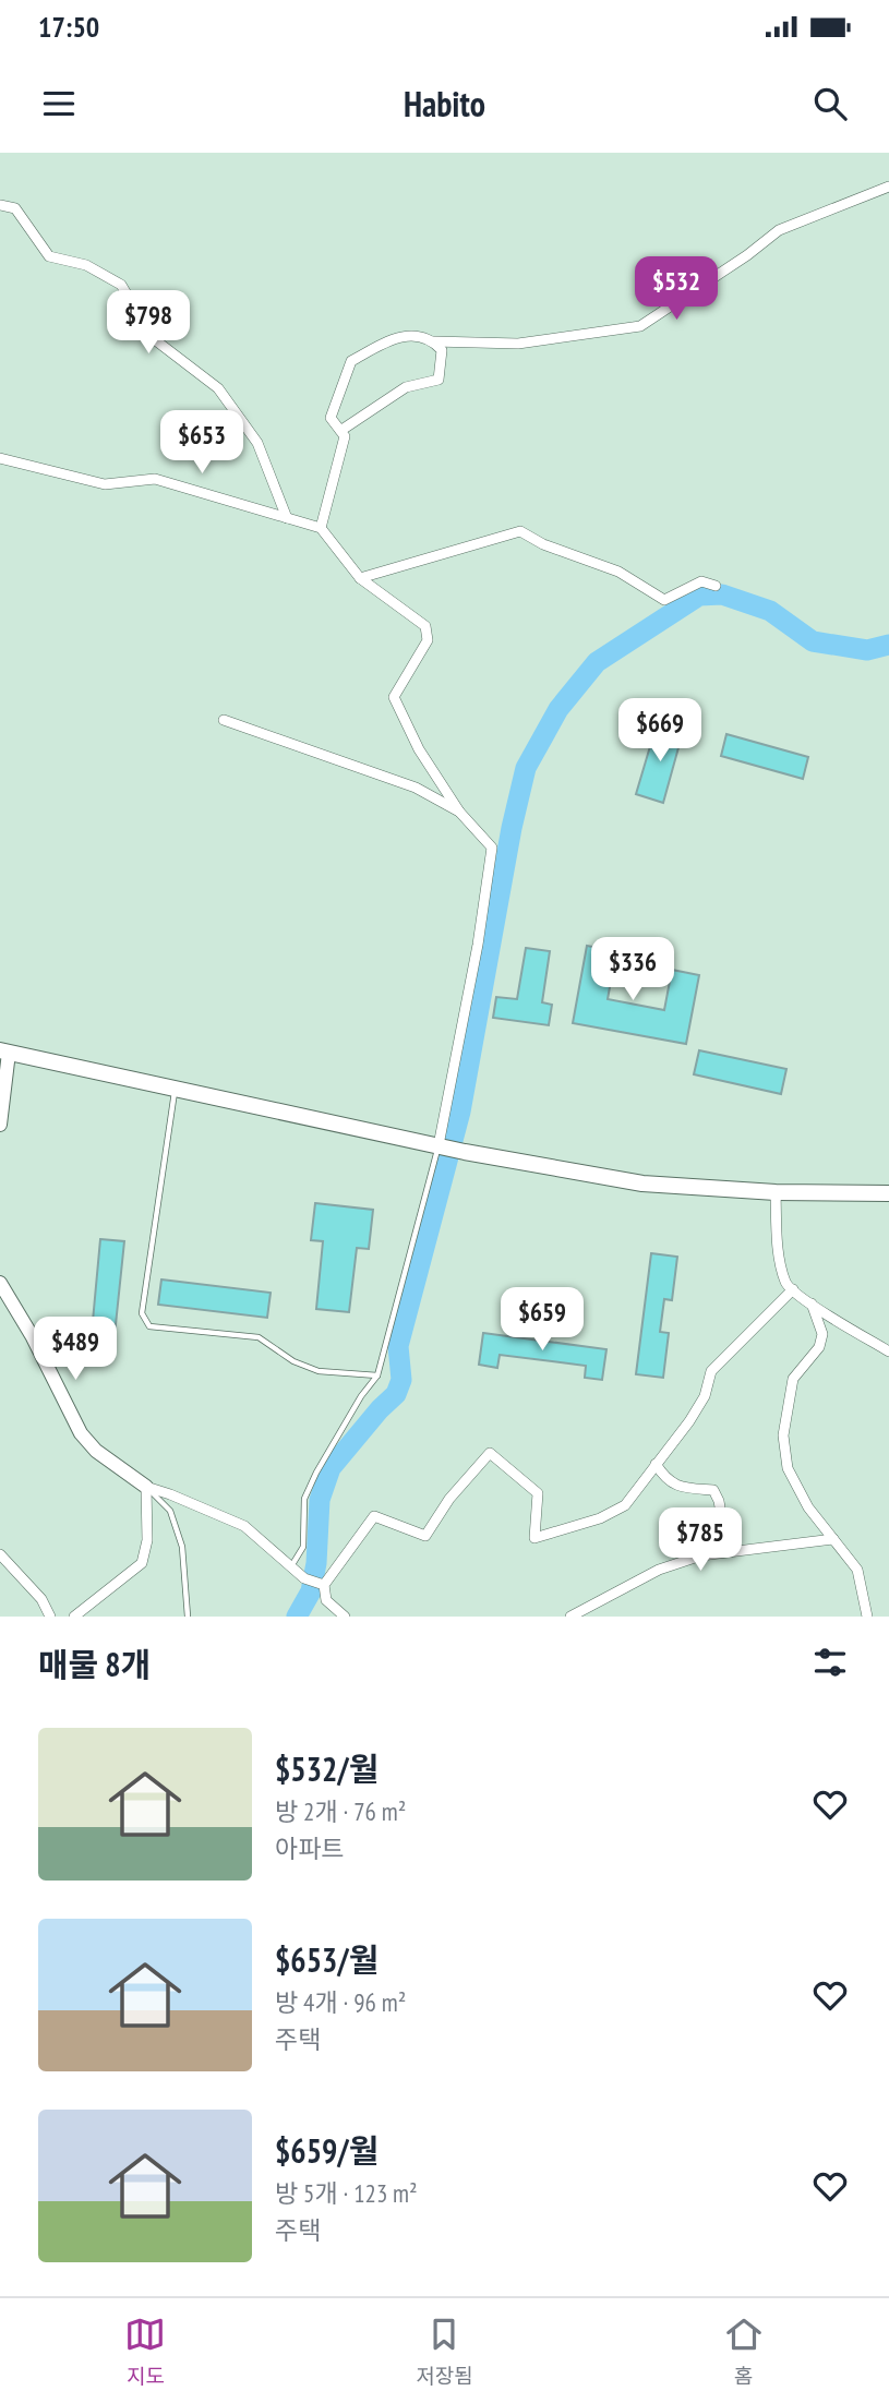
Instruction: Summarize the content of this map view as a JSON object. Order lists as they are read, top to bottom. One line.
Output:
{"page":{"status":"17:50","header":"Habito","price":["$532","$798","$653","$669","$336","$659","$489","$785"],"heading":"매물 8개","list":[{"name":"$532/월","note":"방 2개 · 76 m² · 아파트"},{"name":"$653/월","note":"방 4개 · 96 m² · 주택"},{"name":"$659/월","note":"방 5개 · 123 m² · 주택"}],"tabs":["지도","저장됨","홈"]}}
